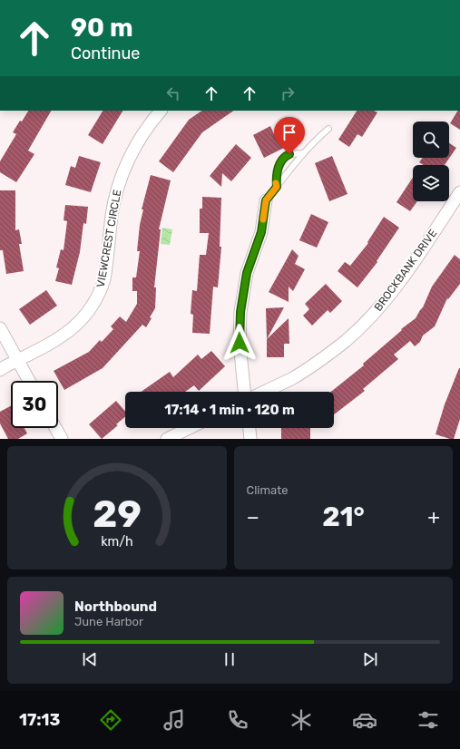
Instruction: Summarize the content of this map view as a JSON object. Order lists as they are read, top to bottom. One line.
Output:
{"streets":{"street":["VIEWCREST CIRCLE","BROCKBANK DRIVE"]},"page":{"turn":["90 m","Continue"],"limit":"30","trip":"17:14 · 1 min · 120 m","tile":"Climate","heat":["−","21°","+"],"song":["Northbound","June Harbor"],"tabs":"17:13","gauge":["29","km/h"]}}
